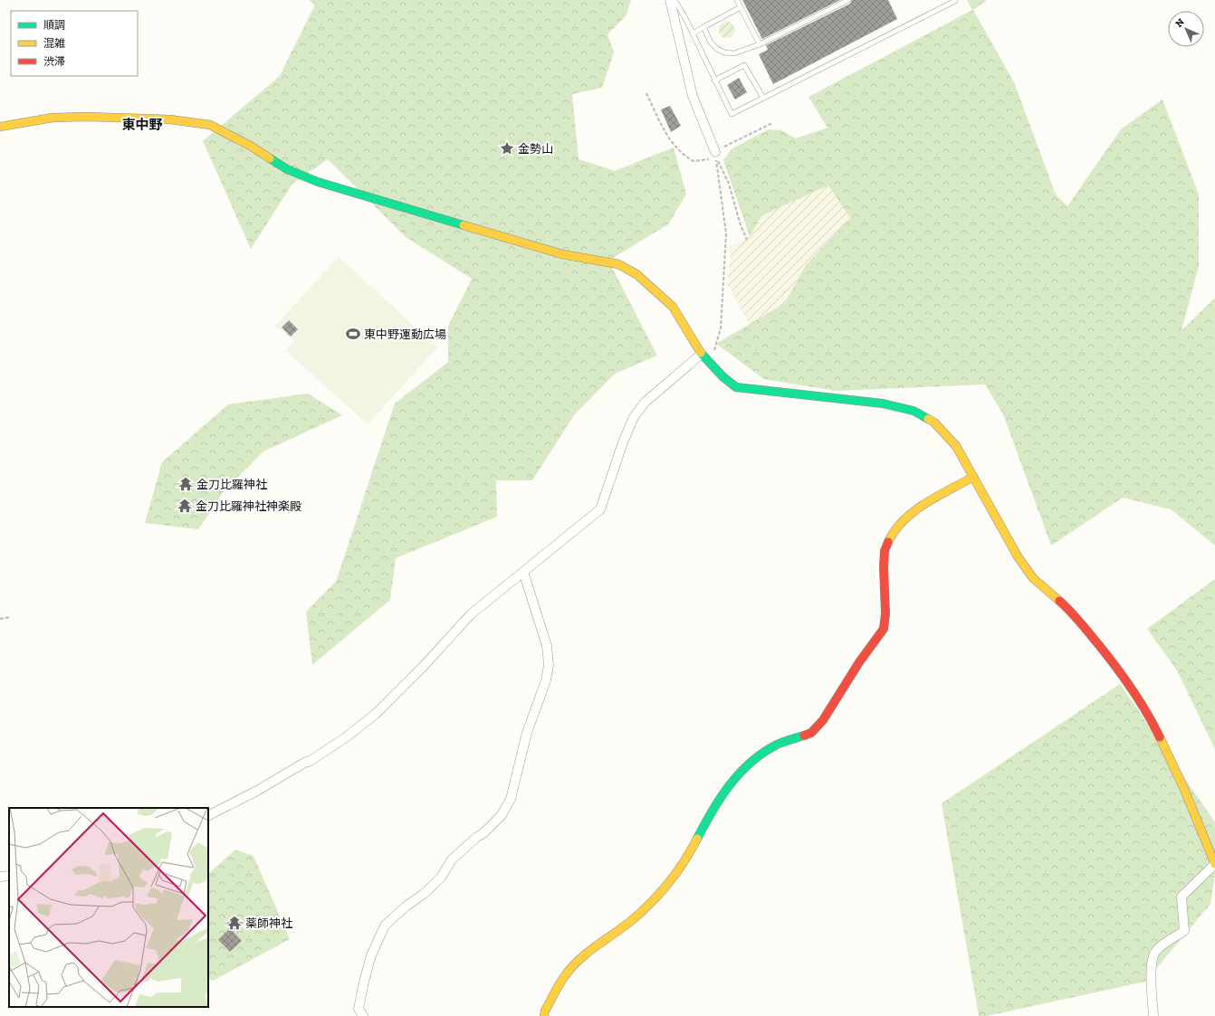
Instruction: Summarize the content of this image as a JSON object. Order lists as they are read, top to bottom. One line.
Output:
{"districts":["東中野"],"places":{"place":["金勢山"],"sports":["東中野運動広場"],"temple":["金刀比羅神社","金刀比羅神社神楽殿","薬師神社"]},"legend":["順調","混雑","渋滞"],"north":"top left"}
